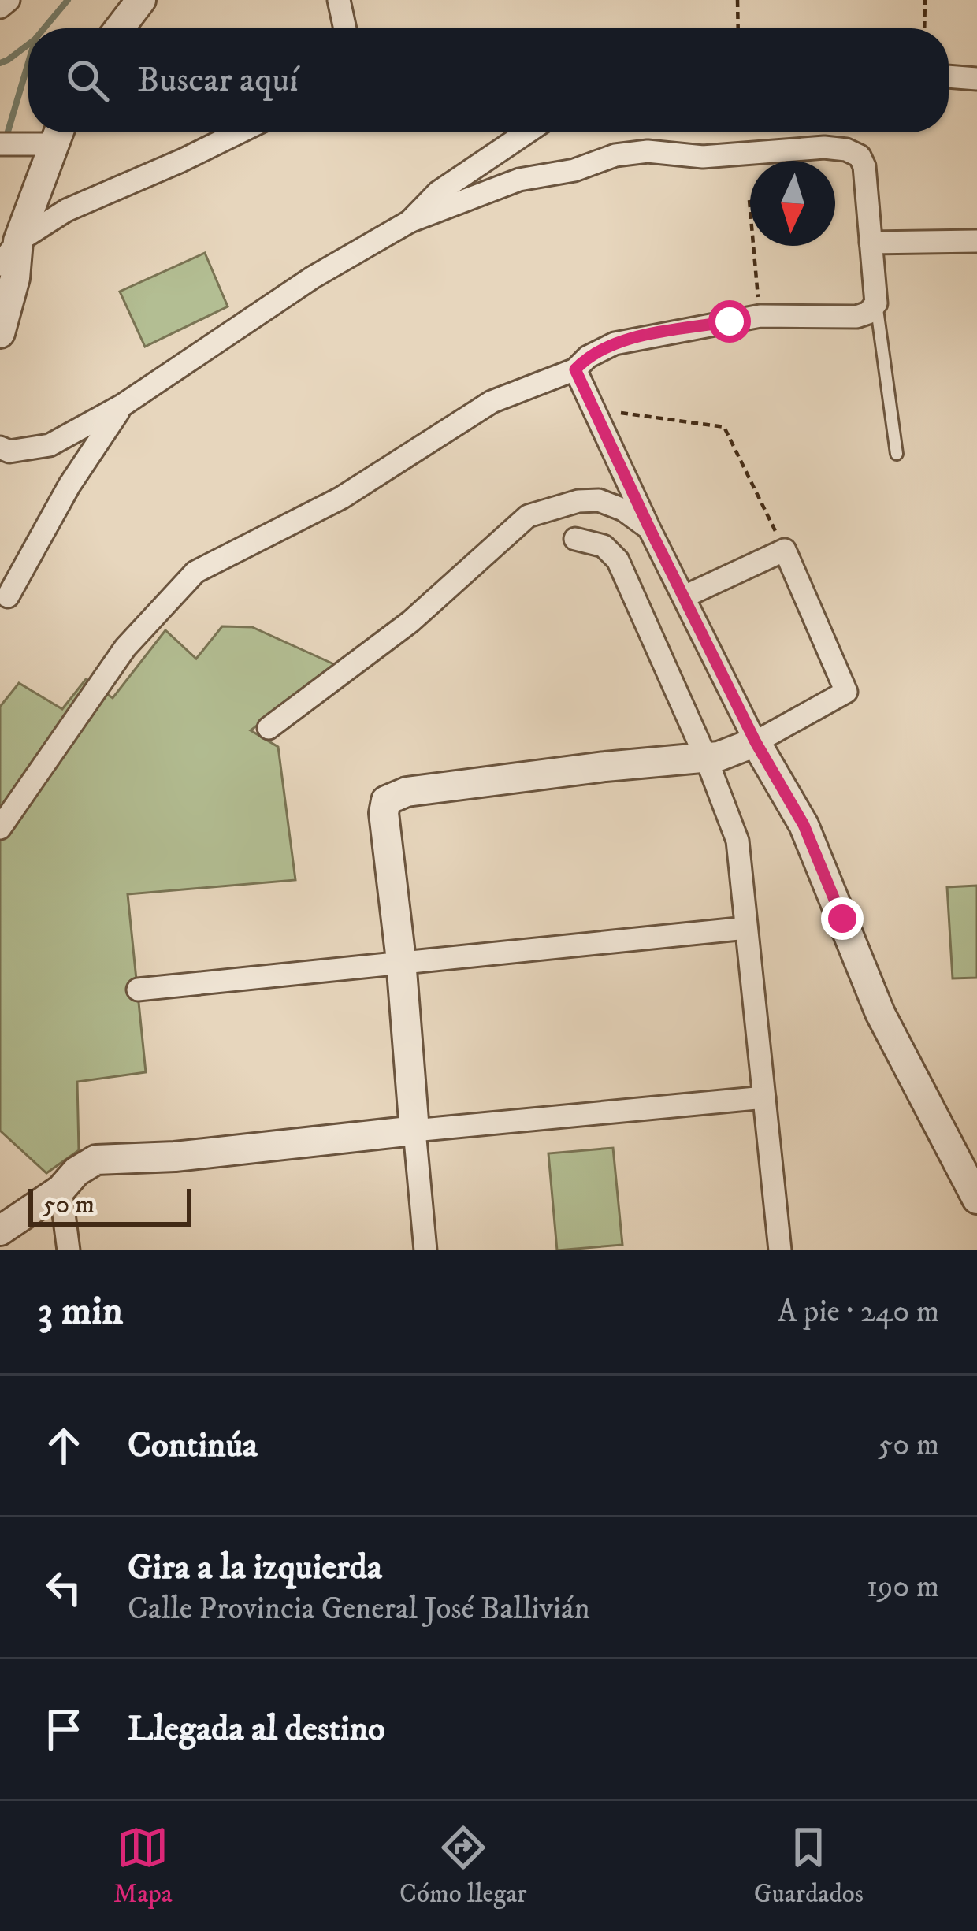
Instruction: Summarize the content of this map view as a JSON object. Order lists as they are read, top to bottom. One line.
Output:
{"scale_bar":"50 m","north":"bottom","page":{"search":"Buscar aquí","scale":"50 m","heading":["3 min","A pie · 240 m"],"list":[["Continúa","50 m"],["Gira a la izquierda","Calle Provincia General José Ballivián","190 m"],"Llegada al destino"],"nav":["Mapa","Cómo llegar","Guardados"]}}
